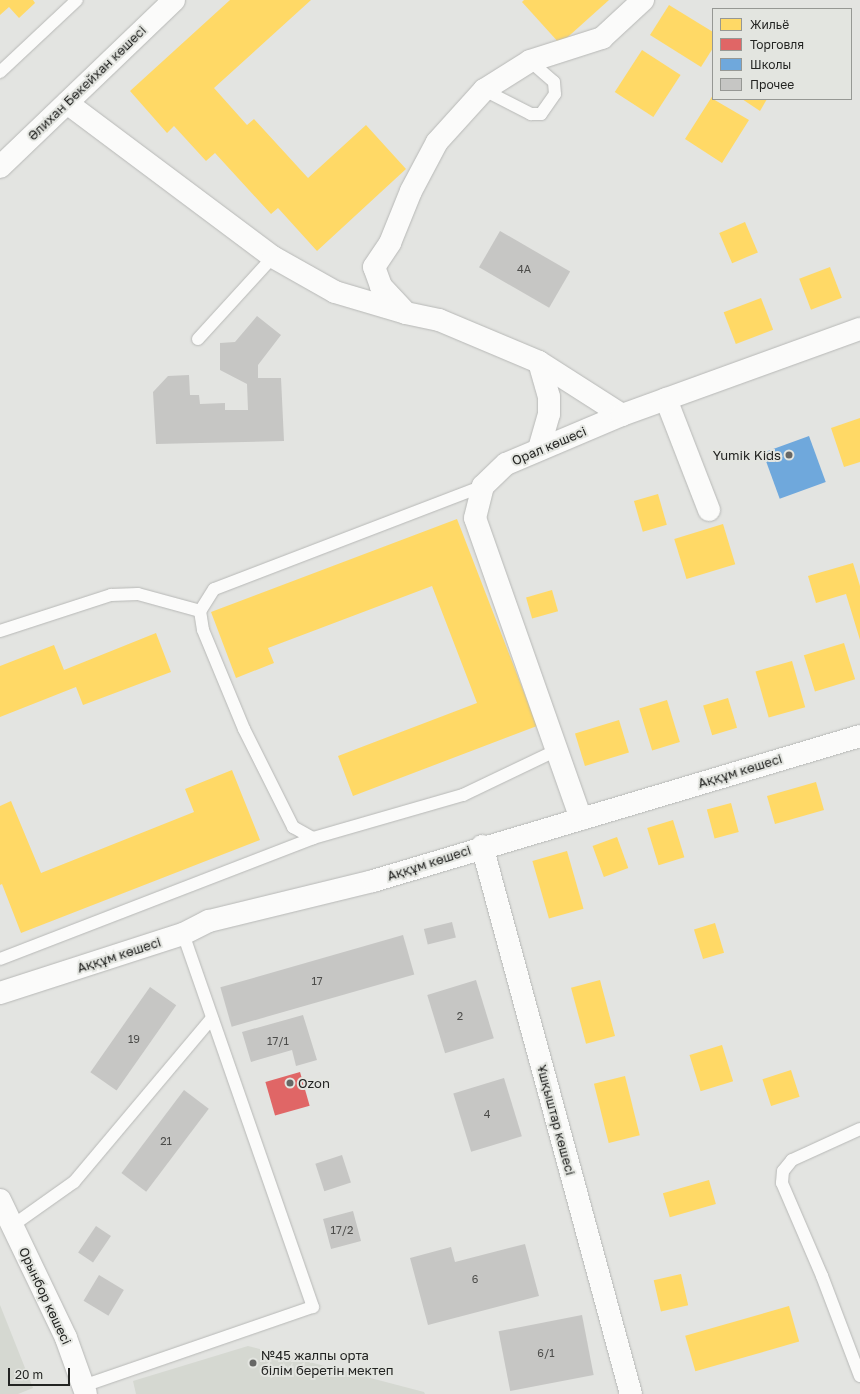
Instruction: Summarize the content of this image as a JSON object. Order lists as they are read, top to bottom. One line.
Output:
{"streets":{"street":["Әлихан Бөкейхан көшесі","Орал көшесі","Аққұм көшесі","Ұшқыштар көшесі","Орынбор көшесі"]},"crossings":[["Аққұм көшесі","Ұшқыштар көшесі"]],"places":["Yumik Kids","Ozon","№45 жалпы орта білім беретін мектеп"],"house_numbers":["4А","17","2","19","17/1","4","21","17/2","6","6/1"],"legend":["Жильё","Торговля","Школы","Прочее"],"scale_bar":"20 m"}
